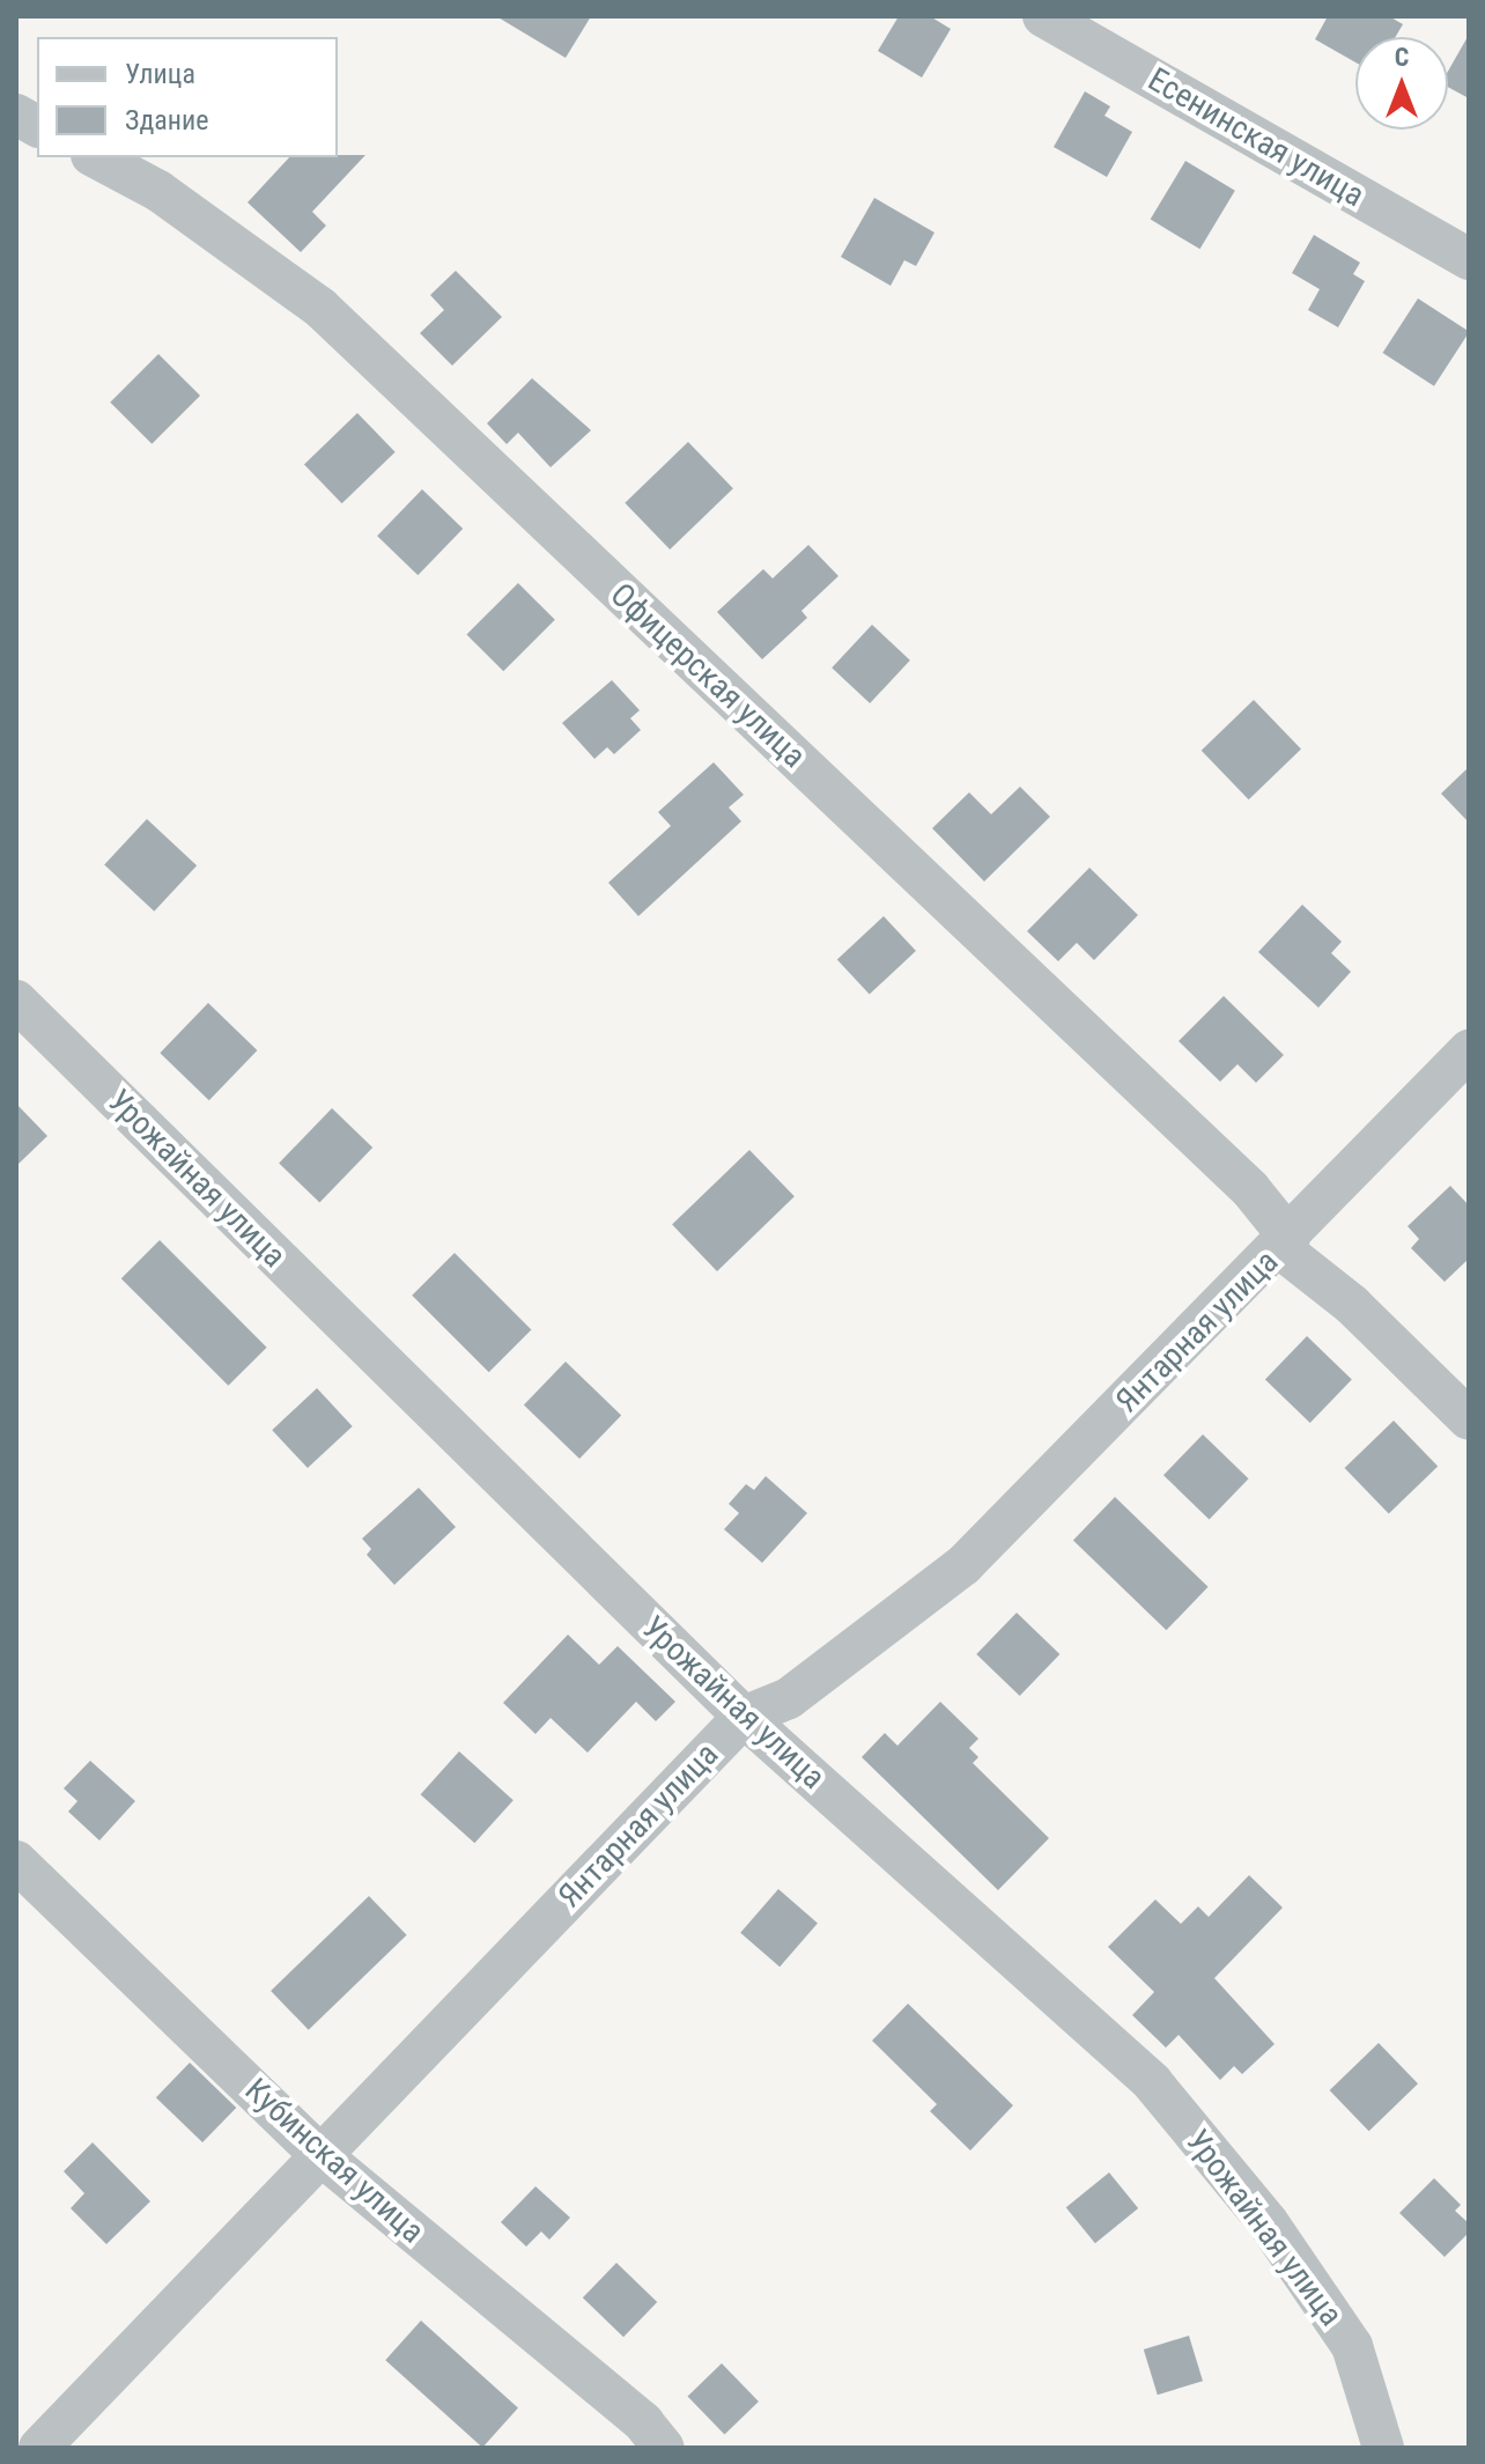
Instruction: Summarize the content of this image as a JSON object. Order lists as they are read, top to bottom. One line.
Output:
{"streets":{"street":["Есенинская улица","Офицерская улица","Урожайная улица","Янтарная улица","Кубинская улица"]},"crossings":[["Офицерская улица","Янтарная улица"],["Урожайная улица","Янтарная улица"],["Янтарная улица","Кубинская улица"]],"legend":["Улица","Здание"],"north":"top"}
